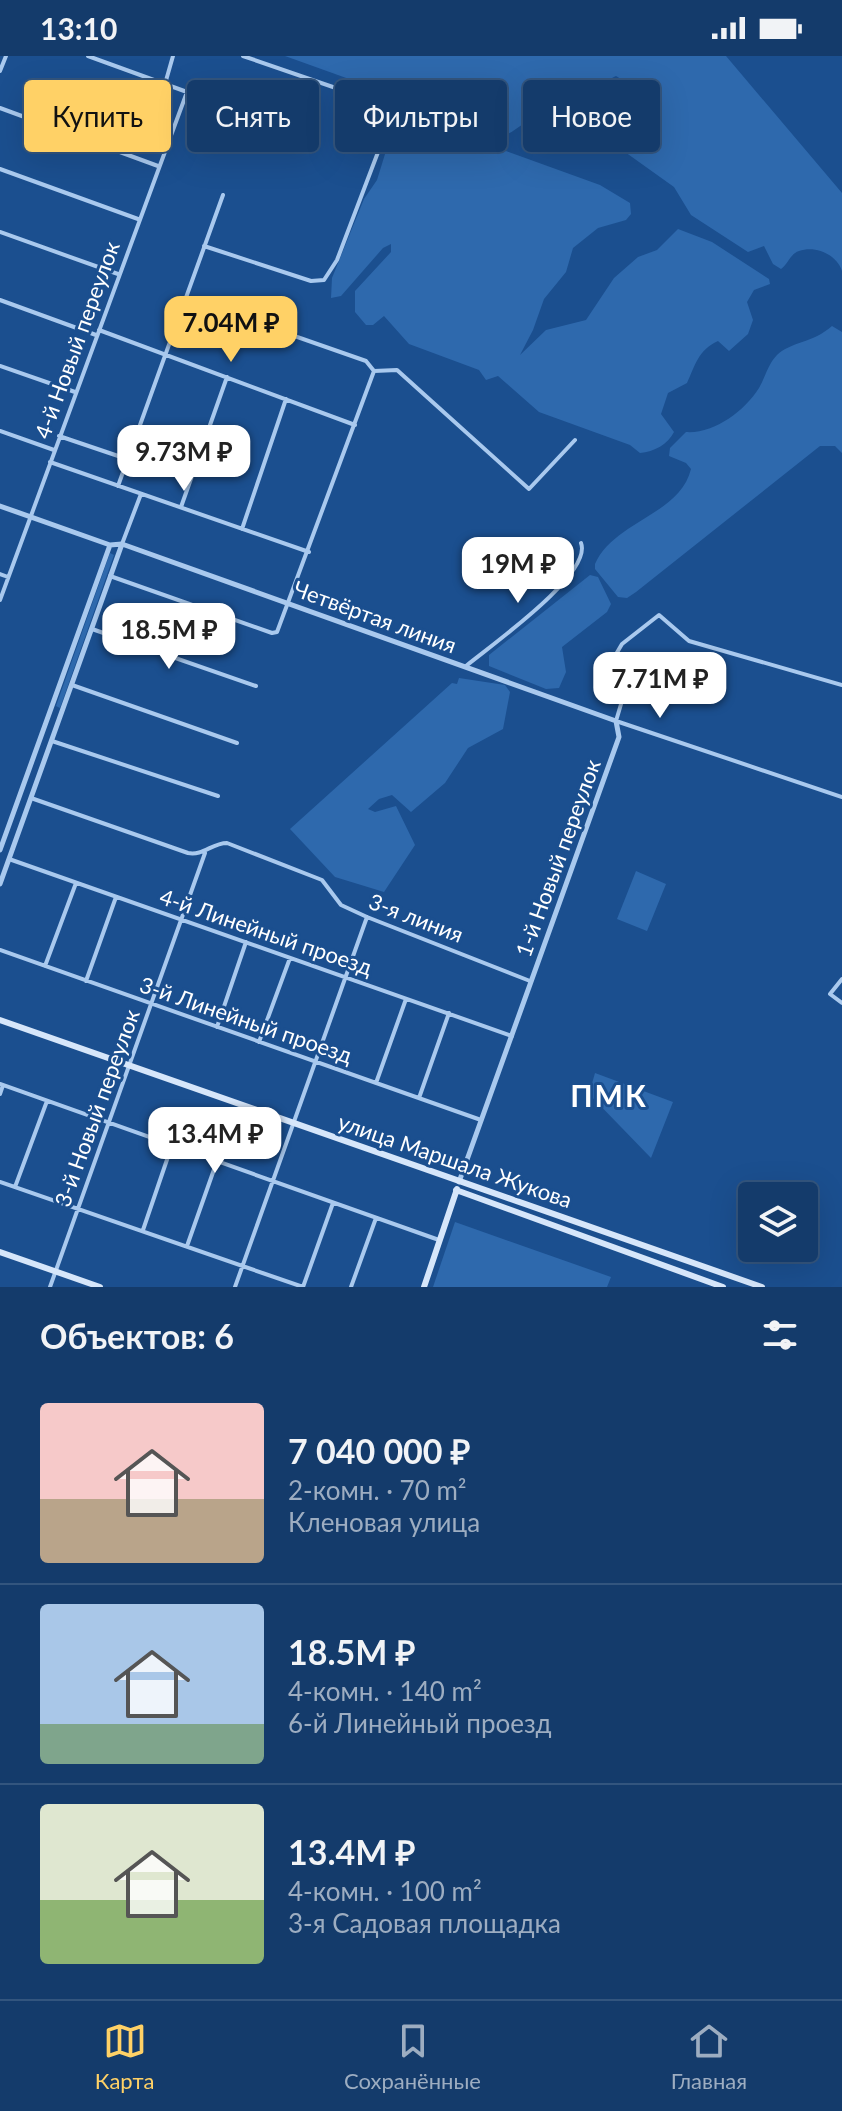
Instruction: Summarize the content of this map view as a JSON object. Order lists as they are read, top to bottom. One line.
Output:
{"streets":{"main road":["улица Маршала Жукова"],"street":["4-й Новый переулок","Четвёртая линия","1-й Новый переулок","3-я линия","4-й Линейный проезд","3-й Линейный проезд","3-й Новый переулок"]},"crossings":[["Четвёртая линия","1-й Новый переулок"],["1-й Новый переулок","3-я линия"],["1-й Новый переулок","4-й Линейный проезд"],["1-й Новый переулок","3-й Линейный проезд"],["1-й Новый переулок","улица Маршала Жукова"],["3-я линия","3-й Новый переулок"],["4-й Линейный проезд","3-й Новый переулок"],["3-й Линейный проезд","3-й Новый переулок"],["3-й Новый переулок","улица Маршала Жукова"]],"districts":["ПМК"],"page":{"status":"13:10","chip":["Купить","Снять","Фильтры","Новое"],"price":["7.04M ₽","9.73M ₽","19M ₽","18.5M ₽","7.71M ₽","13.4M ₽"],"heading":"Объектов: 6","list":[{"name":"7 040 000 ₽","note":"2-комн. · 70 m² · Кленовая улица"},{"name":"18.5M ₽","note":"4-комн. · 140 m² · 6-й Линейный проезд"},{"name":"13.4M ₽","note":"4-комн. · 100 m² · 3-я Садовая площадка"}],"tabs":["Карта","Сохранённые","Главная"]}}
